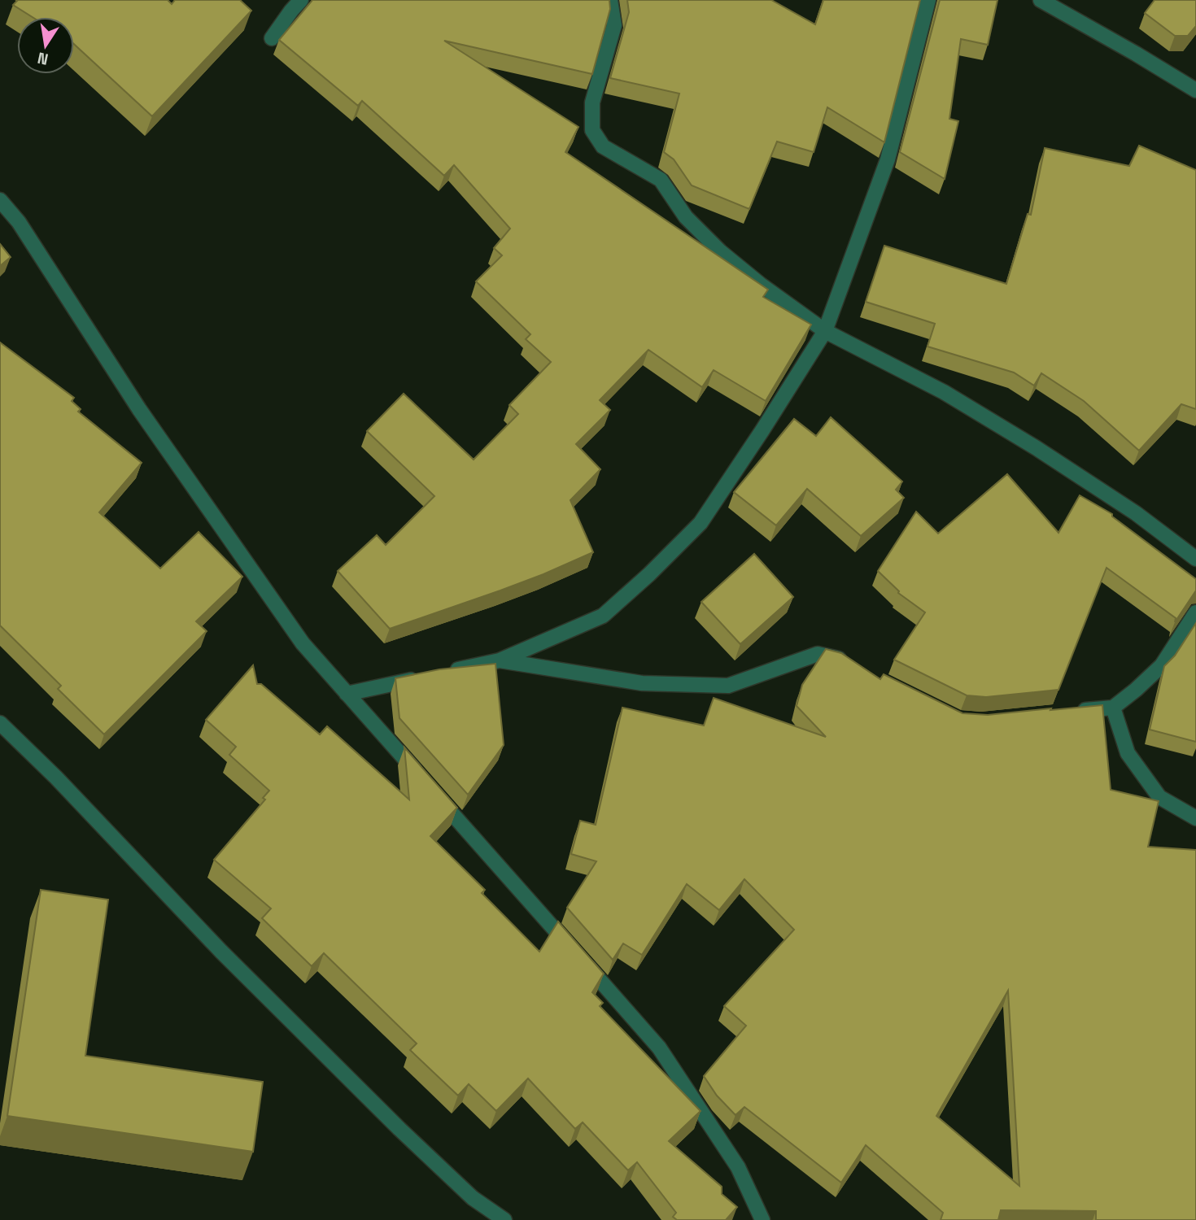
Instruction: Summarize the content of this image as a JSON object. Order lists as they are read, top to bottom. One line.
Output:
{"north":"bottom"}
